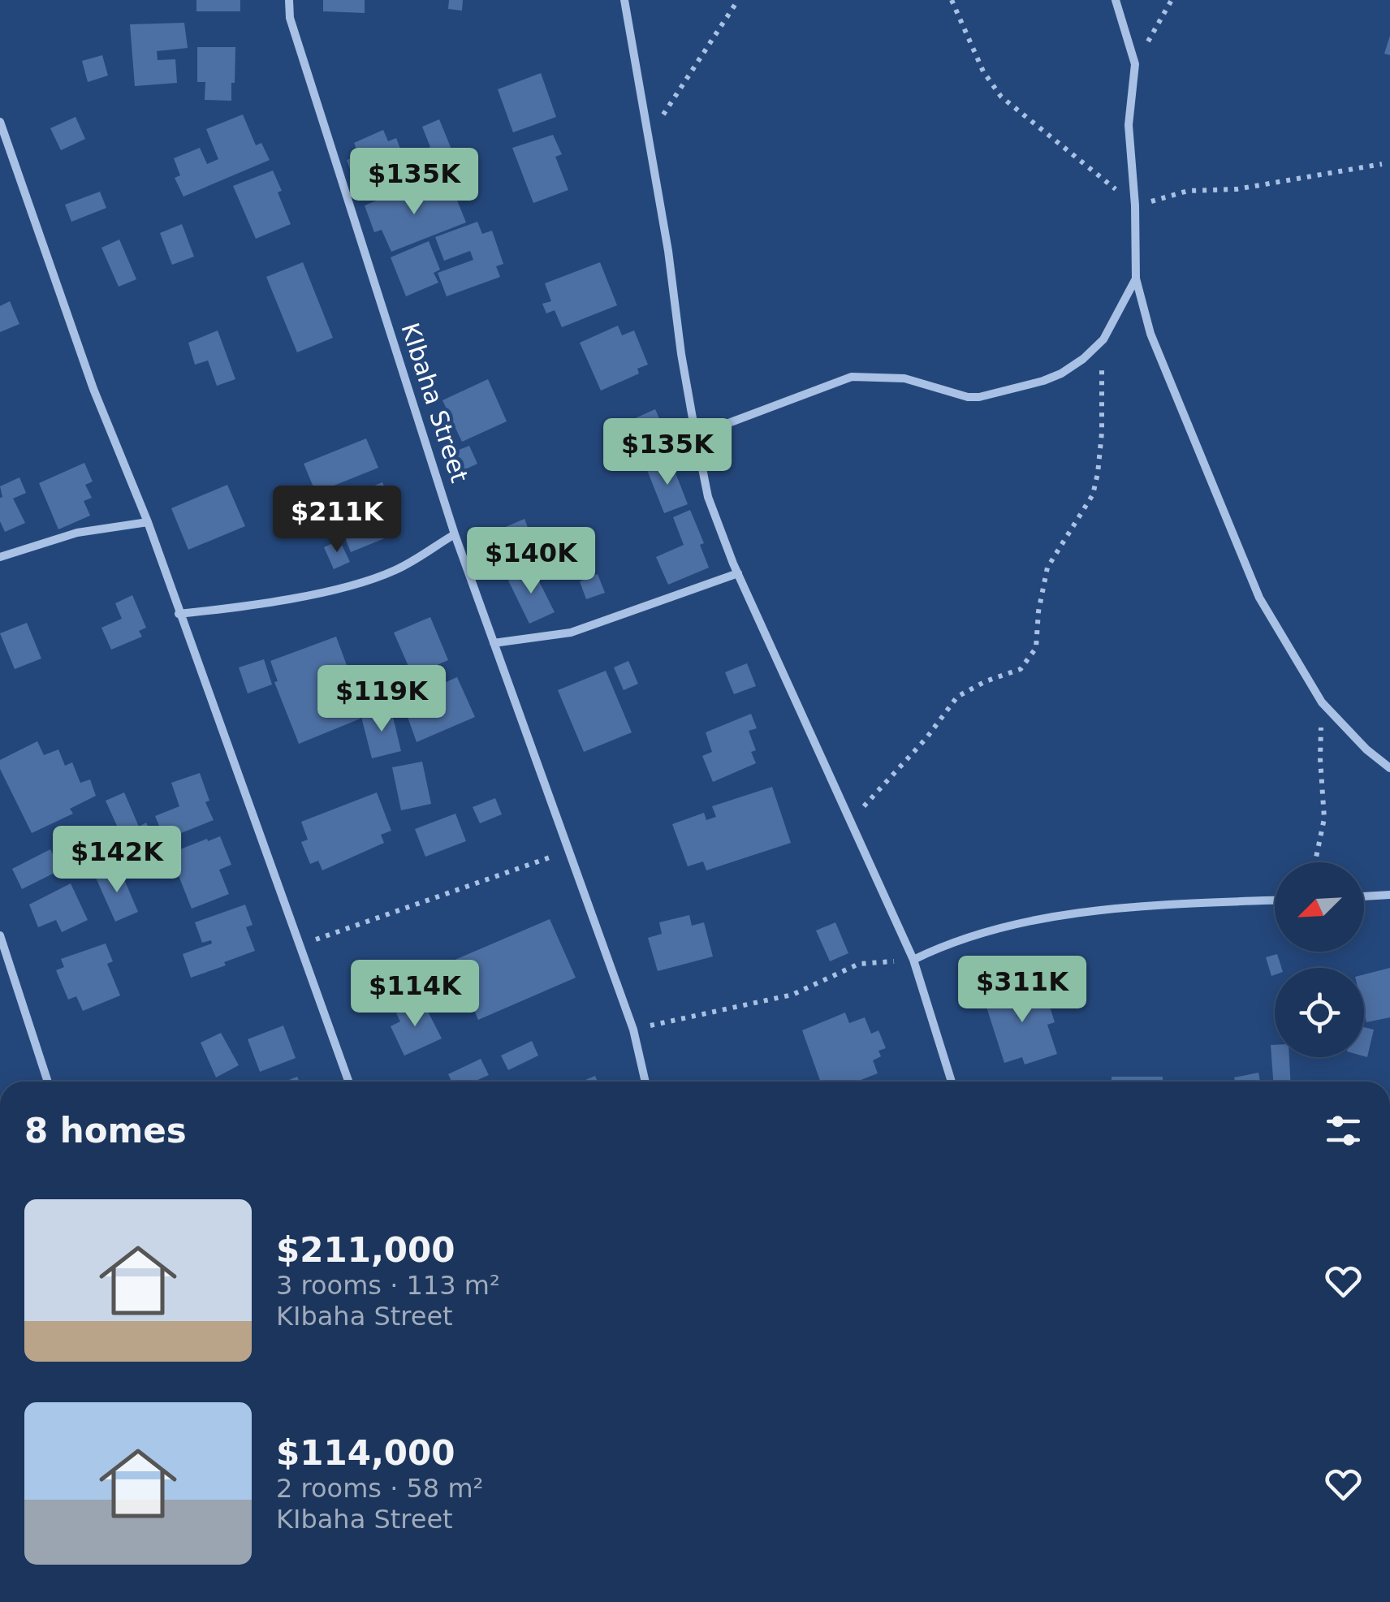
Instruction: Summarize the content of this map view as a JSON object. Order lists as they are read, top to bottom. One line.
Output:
{"streets":{"street":["KIbaha Street"]},"north":"bottom left","page":{"price":["$135K","$135K","$211K","$140K","$119K","$142K","$311K","$114K"],"heading":"8 homes","list":[{"name":"$211,000","note":"3 rooms · 113 m² · KIbaha Street"},{"name":"$114,000","note":"2 rooms · 58 m² · KIbaha Street"}]}}
